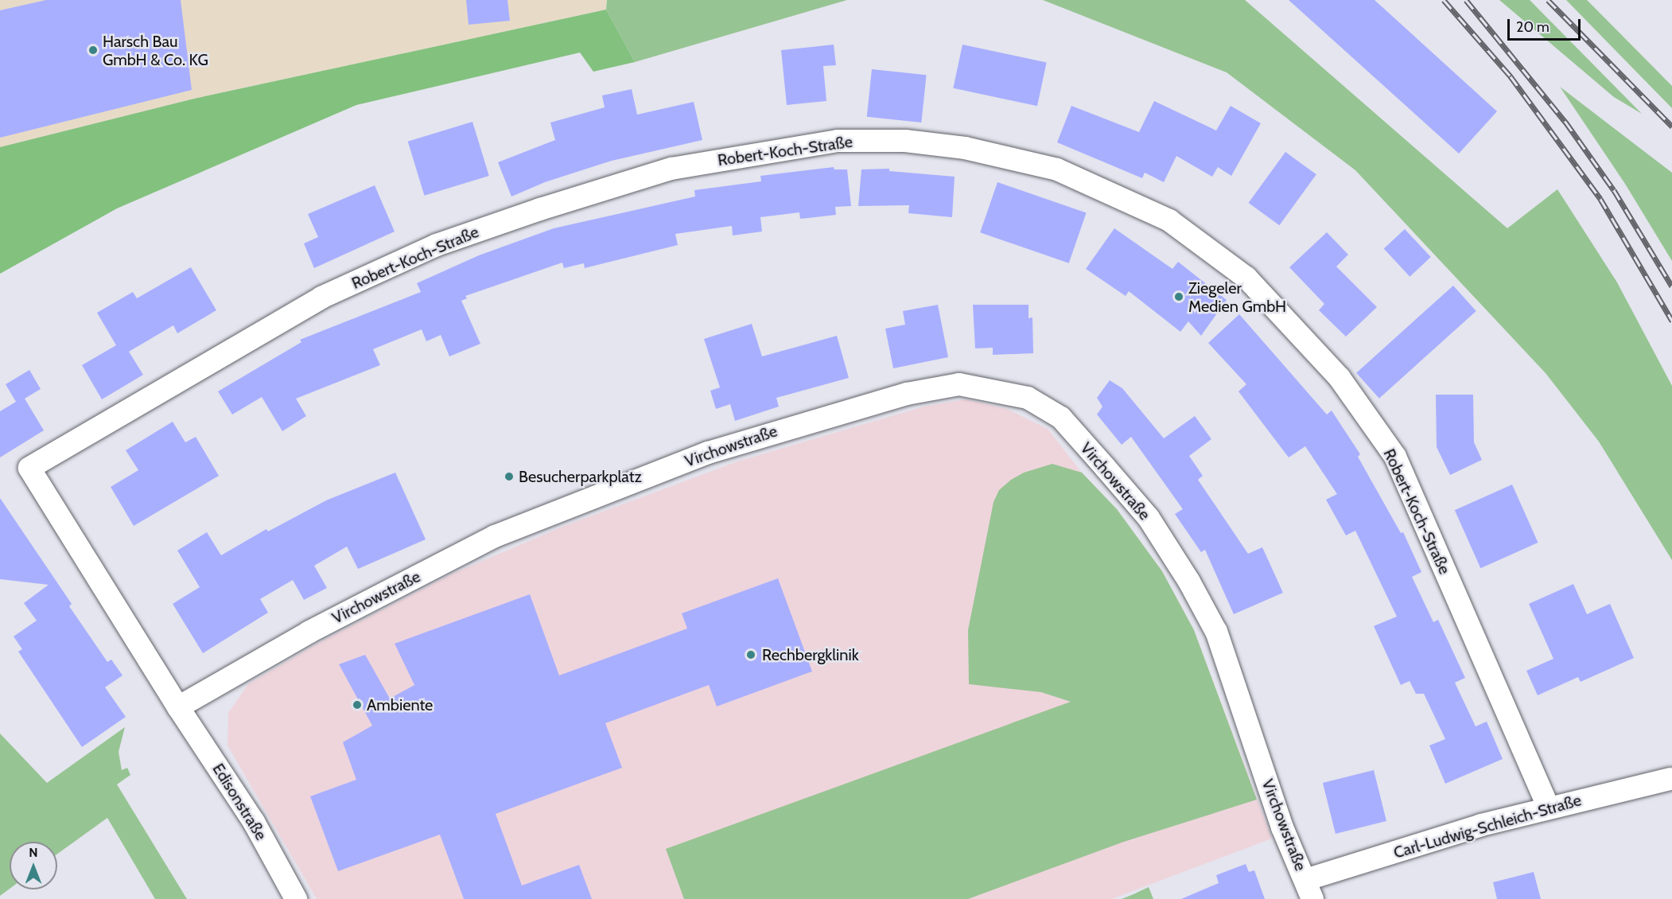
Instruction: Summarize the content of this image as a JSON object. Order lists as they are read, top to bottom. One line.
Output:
{"streets":{"street":["Robert-Koch-Straße","Virchowstraße","Edisonstraße","Carl-Ludwig-Schleich-Straße"]},"crossings":[["Robert-Koch-Straße","Virchowstraße"],["Robert-Koch-Straße","Edisonstraße"],["Robert-Koch-Straße","Carl-Ludwig-Schleich-Straße"],["Virchowstraße","Edisonstraße"],["Virchowstraße","Carl-Ludwig-Schleich-Straße"]],"places":["Harsch Bau GmbH & Co. KG","Ziegeler Medien GmbH","Besucherparkplatz","Rechbergklinik","Ambiente"],"scale_bar":"20 m","north":"top"}
